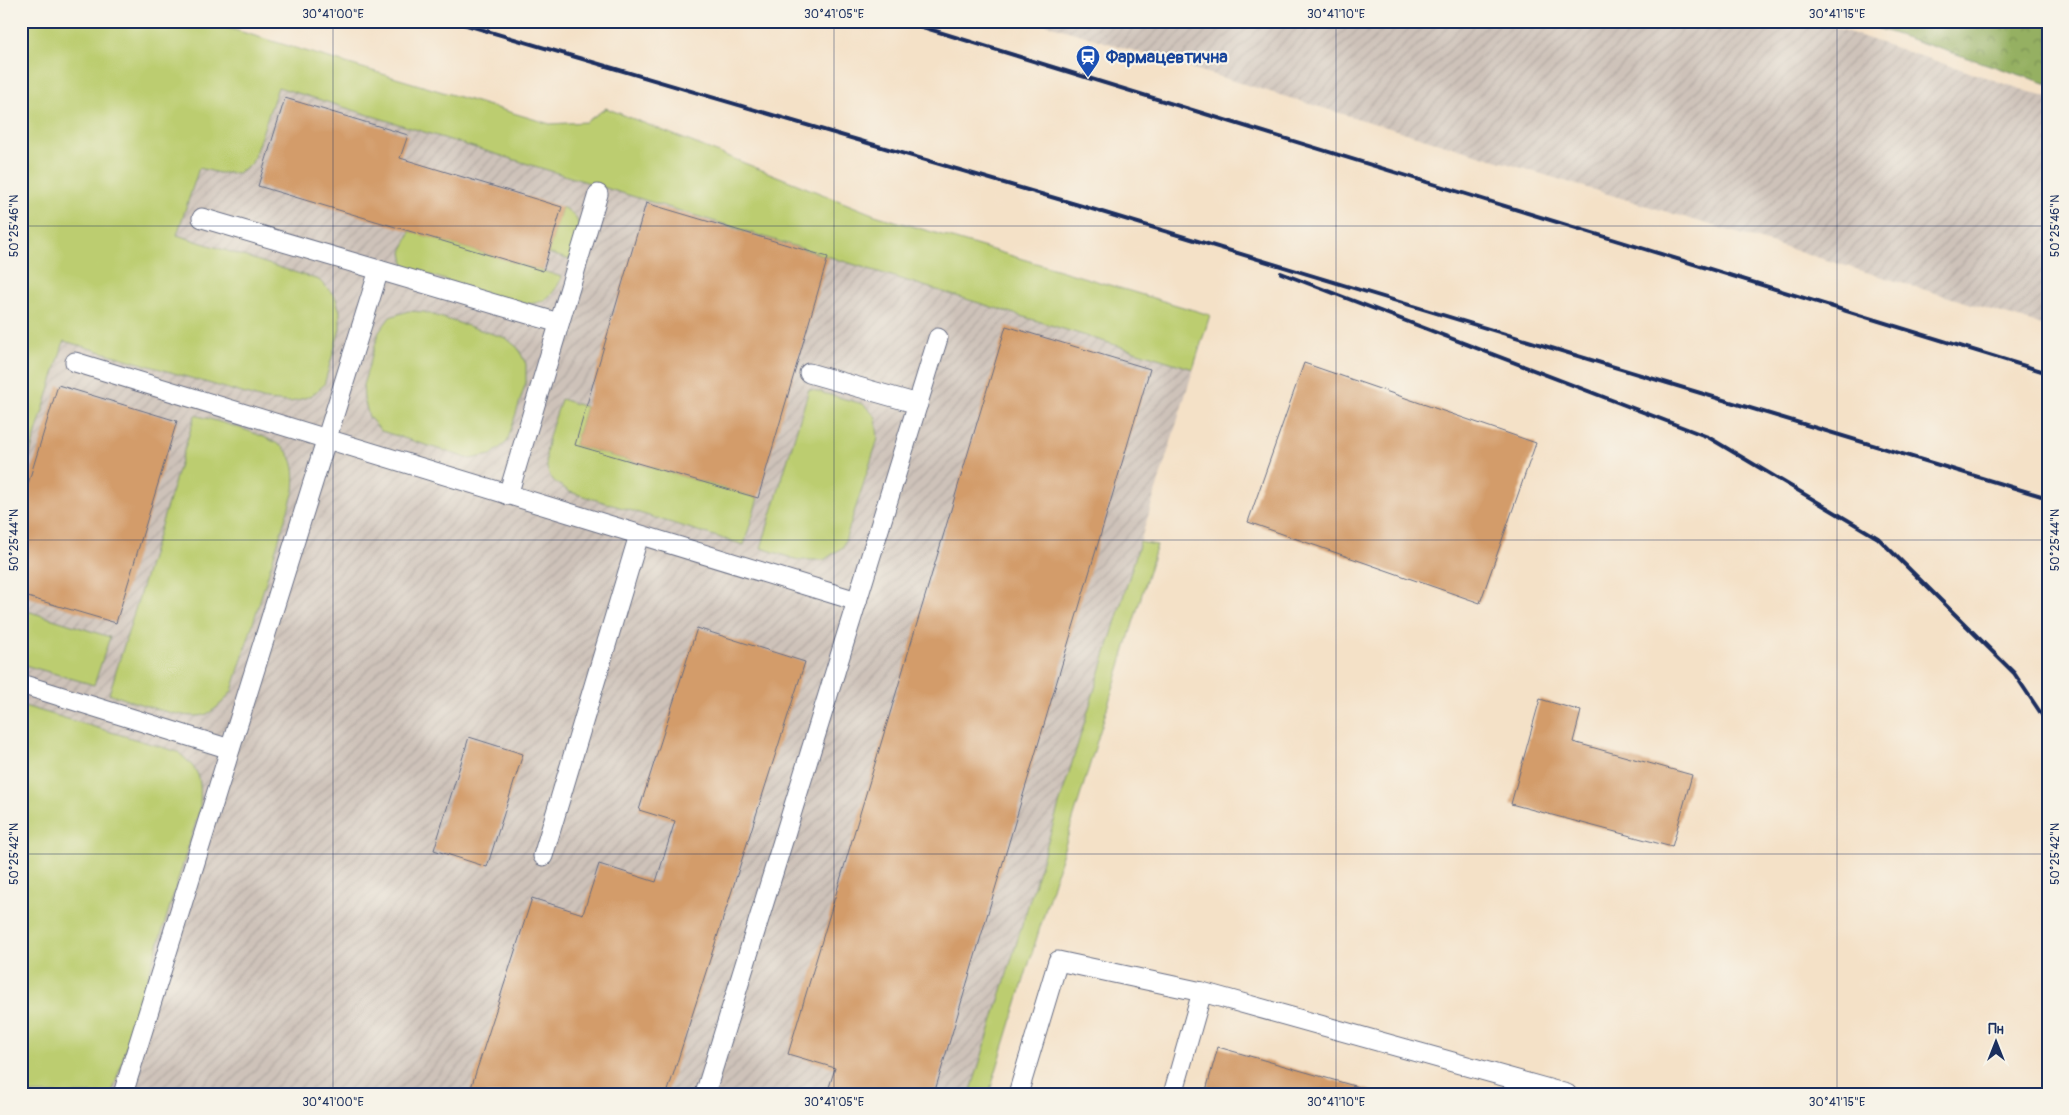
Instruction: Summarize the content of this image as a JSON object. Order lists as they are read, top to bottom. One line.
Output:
{"places":{"station":["Фармацевтична"]},"north":"top","coordinates":["30°41'00\"E","30°41'05\"E","30°41'10\"E","30°41'15\"E","50°25'46\"N","50°25'44\"N","50°25'42\"N"]}
